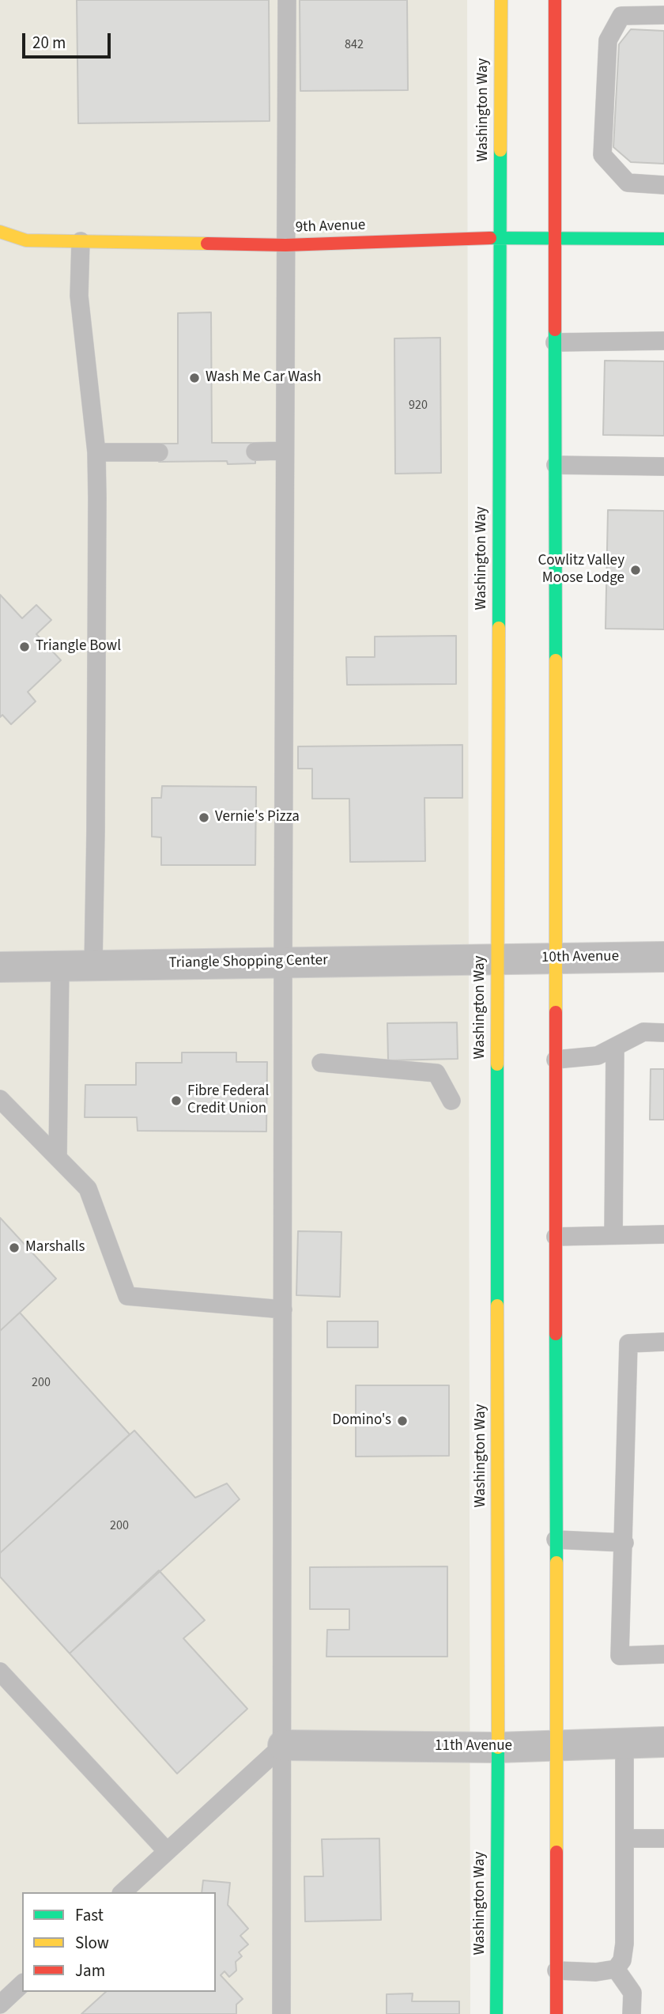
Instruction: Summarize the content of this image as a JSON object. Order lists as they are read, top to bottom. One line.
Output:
{"streets":{"main road":["Washington Way","9th Avenue"],"street":["10th Avenue","Triangle Shopping Center","11th Avenue"]},"crossings":[["Washington Way","9th Avenue"],["Washington Way","10th Avenue"],["Washington Way","Triangle Shopping Center"],["Washington Way","11th Avenue"],["10th Avenue","Triangle Shopping Center"]],"places":["Wash Me Car Wash","Cowlitz Valley Moose Lodge","Triangle Bowl","Vernie's Pizza","Fibre Federal Credit Union","Marshalls","Domino's"],"house_numbers":["842","920","200","200"],"legend":["Fast","Slow","Jam"],"scale_bar":"20 m"}
